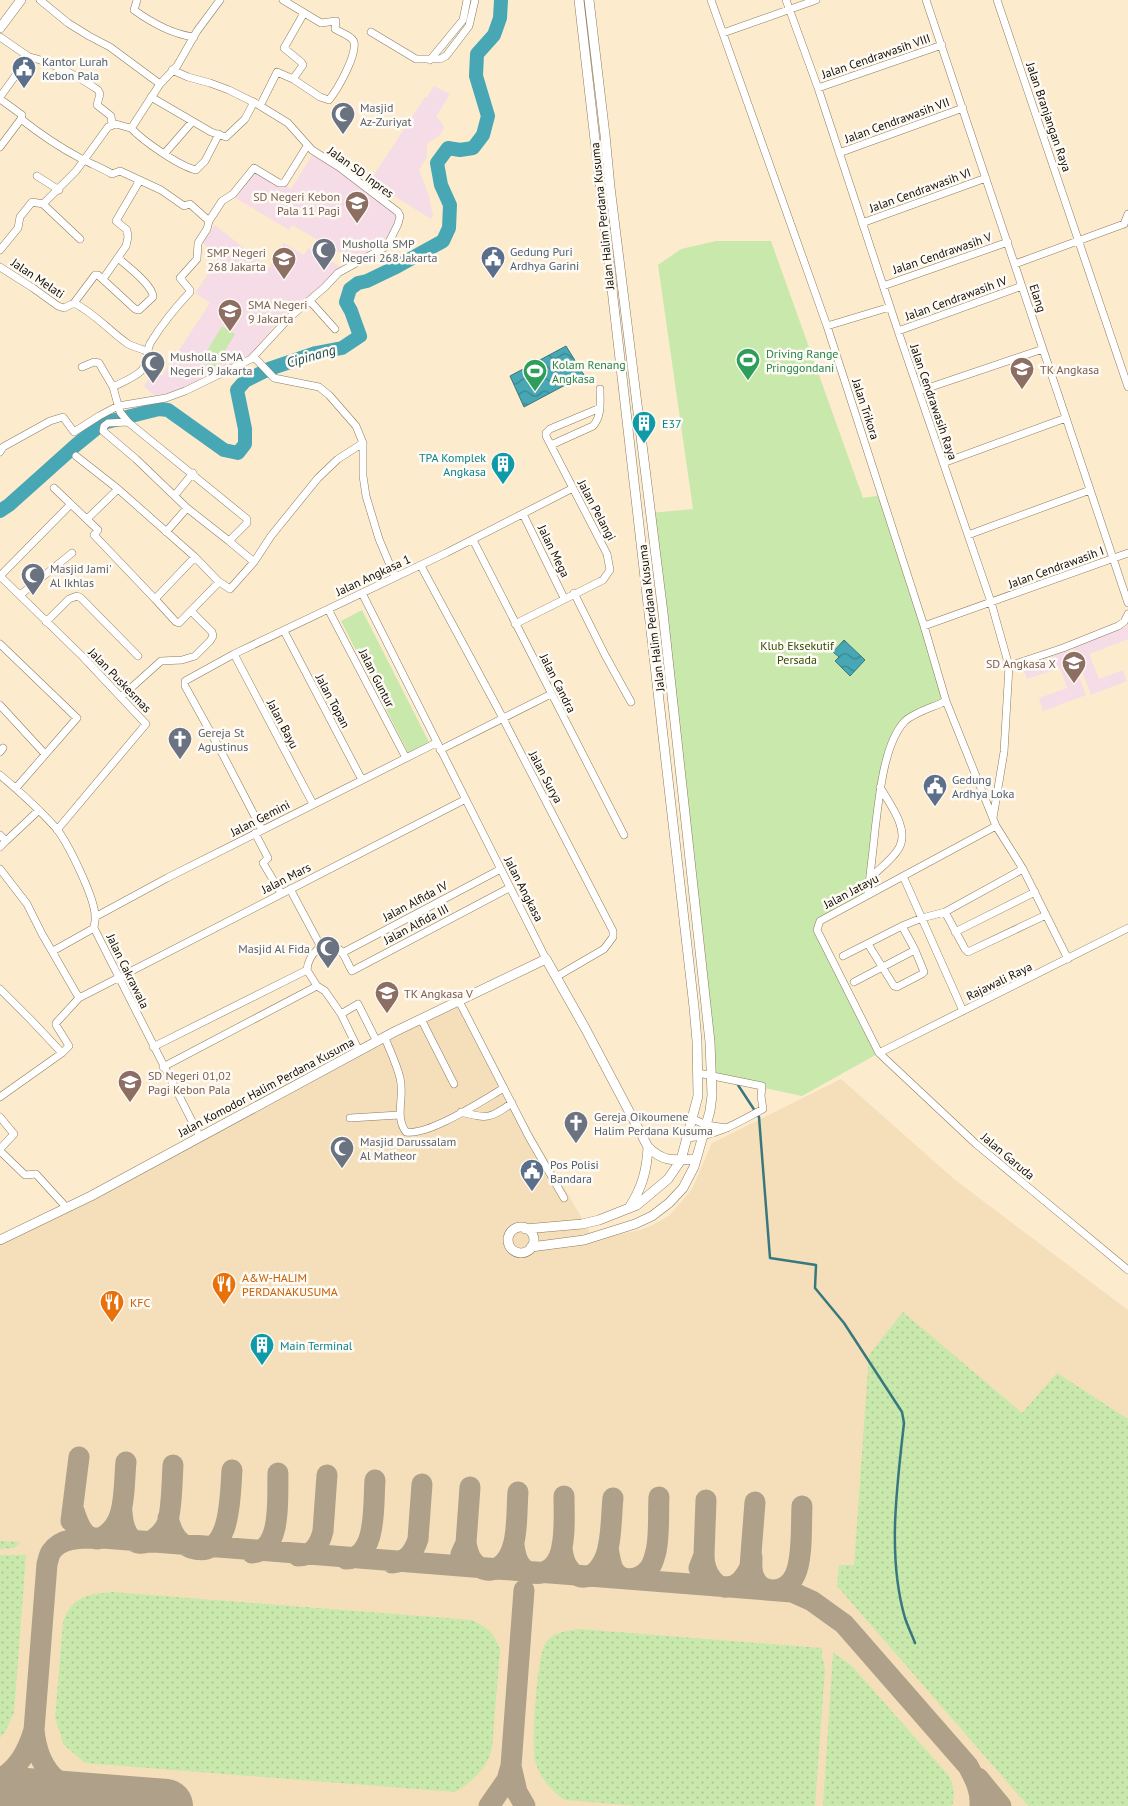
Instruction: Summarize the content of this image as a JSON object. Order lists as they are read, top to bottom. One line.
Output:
{"streets":{"street":["Jalan Cendrawasih VIII","Jalan Branjangan Raya","Jalan Cendrawasih VII","Jalan SD Inpres","Jalan Cendrawasih VI","Jalan Halim Perdana Kusuma","Jalan Cendrawasih V","Jalan Melati","Jalan Cendrawasih IV","Elang","Jalan Cendrawasih Raya","Jalan Trikora","Jalan Pelangi","Jalan Mega","Jalan Cendrawasih I","Jalan Angkasa 1","Jalan Guntur","Jalan Puskesmas","Jalan Candra","Jalan Topan","Jalan Bayu","Jalan Surya","Jalan Gemini","Jalan Mars","Jalan Angkasa","Jalan Jatayu","Jalan Alfida IV","Jalan Alfida III","Jalan Cakrawala","Rajawali Raya","Jalan Komodor Halim Perdana Kusuma","Jalan Garuda"]},"crossings":[["Jalan Cendrawasih VIII","Elang"],["Jalan Cendrawasih VIII","Jalan Cendrawasih Raya"],["Jalan Cendrawasih VII","Elang"],["Jalan Cendrawasih VII","Jalan Cendrawasih Raya"],["Jalan Cendrawasih VI","Elang"],["Jalan Cendrawasih VI","Jalan Cendrawasih Raya"],["Jalan Cendrawasih V","Elang"],["Jalan Cendrawasih V","Jalan Cendrawasih Raya"],["Jalan Cendrawasih IV","Elang"],["Jalan Cendrawasih IV","Jalan Cendrawasih Raya"],["Elang","Jalan Cendrawasih I"],["Jalan Cendrawasih Raya","Jalan Trikora"],["Jalan Cendrawasih Raya","Jalan Cendrawasih I"],["Jalan Cendrawasih Raya","Jalan Jatayu"],["Jalan Trikora","Jalan Cendrawasih I"],["Jalan Trikora","Jalan Jatayu"],["Jalan Trikora","Rajawali Raya"],["Jalan Pelangi","Jalan Mega"],["Jalan Pelangi","Jalan Angkasa 1"],["Jalan Pelangi","Jalan Candra"],["Jalan Mega","Jalan Angkasa 1"],["Jalan Angkasa 1","Jalan Guntur"],["Jalan Angkasa 1","Jalan Candra"],["Jalan Angkasa 1","Jalan Topan"],["Jalan Angkasa 1","Jalan Bayu"],["Jalan Angkasa 1","Jalan Surya"],["Jalan Angkasa 1","Jalan Gemini"],["Jalan Angkasa 1","Jalan Angkasa"],["Jalan Guntur","Jalan Gemini"],["Jalan Puskesmas","Jalan Cakrawala"],["Jalan Topan","Jalan Gemini"],["Jalan Bayu","Jalan Gemini"],["Jalan Surya","Jalan Angkasa"],["Jalan Gemini","Jalan Angkasa"],["Jalan Gemini","Jalan Cakrawala"],["Jalan Mars","Jalan Angkasa"],["Jalan Mars","Jalan Cakrawala"],["Jalan Angkasa","Jalan Alfida IV"],["Jalan Angkasa","Jalan Alfida III"],["Jalan Angkasa","Jalan Komodor Halim Perdana Kusuma"],["Jalan Jatayu","Rajawali Raya"],["Jalan Jatayu","Jalan Garuda"],["Jalan Alfida IV","Jalan Alfida III"],["Jalan Cakrawala","Jalan Komodor Halim Perdana Kusuma"],["Rajawali Raya","Jalan Garuda"]],"water":["Cipinang"],"parks":["Klub Eksekutif Persada"],"places":{"public building":["Kantor Lurah Kebon Pala","Gedung Puri Ardhya Garini","Gedung Ardhya Loka","Pos Polisi Bandara"],"mosque":["Masjid Az-Zuriyat","Musholla SMP Negeri 268 Jakarta","Musholla SMA Negeri 9 Jakarta","Masjid Jami' Al Ikhlas","Masjid Al Fida","Masjid Darussalam Al Matheor"],"school or university":["SD Negeri Kebon Pala 11 Pagi","SMP Negeri 268 Jakarta","SMA Negeri 9 Jakarta","TK Angkasa","SD Angkasa X","TK Angkasa V","SD Negeri 01,02 Pagi Kebon Pala"],"sports":["Driving Range Pringgondani","Kolam Renang Angkasa"],"building":["E37","TPA Komplek Angkasa","Main Terminal"],"church":["Gereja St Agustinus","Gereja Oikoumene Halim Perdana Kusuma"],"restaurant":["A&W-HALIM PERDANAKUSUMA","KFC"]}}
